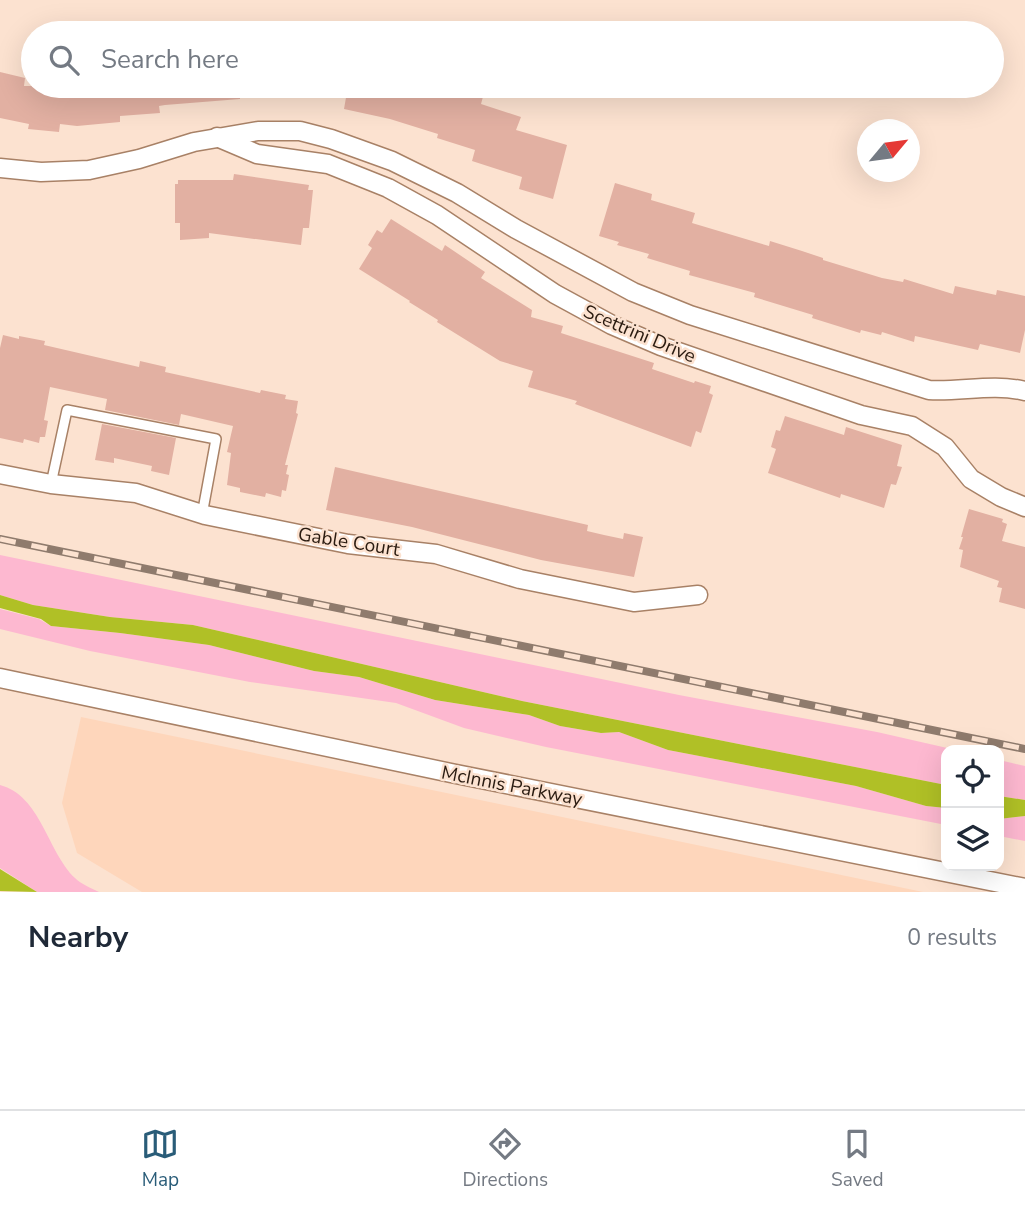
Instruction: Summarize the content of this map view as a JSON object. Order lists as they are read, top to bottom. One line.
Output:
{"streets":{"street":["Scettrini Drive","Gable Court","McInnis Parkway"]},"north":"top right","page":{"search":"Search here","heading":["Nearby","0 results"],"nav":["Map","Directions","Saved"]}}
